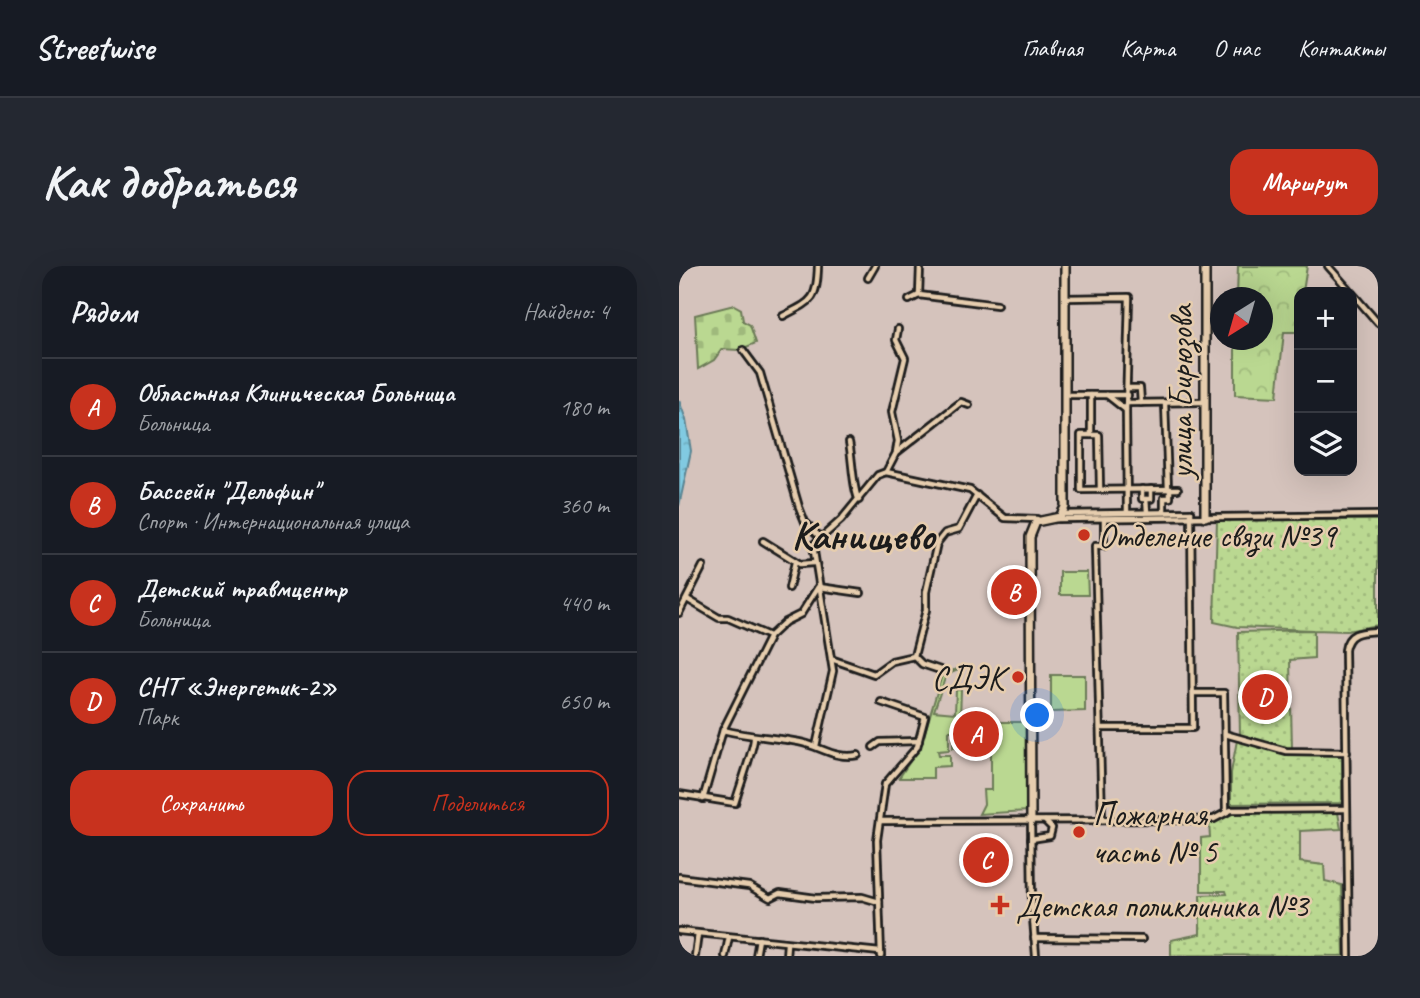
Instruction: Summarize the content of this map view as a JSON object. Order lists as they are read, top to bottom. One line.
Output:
{"streets":{"main road":["улица Бирюзова"]},"districts":["Канищево"],"places":{"other":["Отделение связи №39","СДЭК","Пожарная часть № 5"],"health":["Детская поликлиника №3"]},"north":"bottom left","page":{"header":"Streetwise","nav":["Главная","Карта","О нас","Контакты"],"buttons":["Маршрут",["Сохранить","Поделиться"]],"title":"Как добраться","heading":["Рядом","Найдено: 4"],"map_buttons":["+","−"],"list":[{"mark":"A","name":"Областная Клиническая Больница","note":"Больница","value":"180 m"},{"mark":"B","name":"Бассейн \"Дельфин\"","note":"Спорт · Интернациональная улица","value":"360 m"},{"mark":"C","name":"Детский травмцентр","note":"Больница","value":"440 m"},{"mark":"D","name":"СНТ «Энергетик-2»","note":"Парк","value":"650 m"}],"pins":["B","D","A","C"]}}
